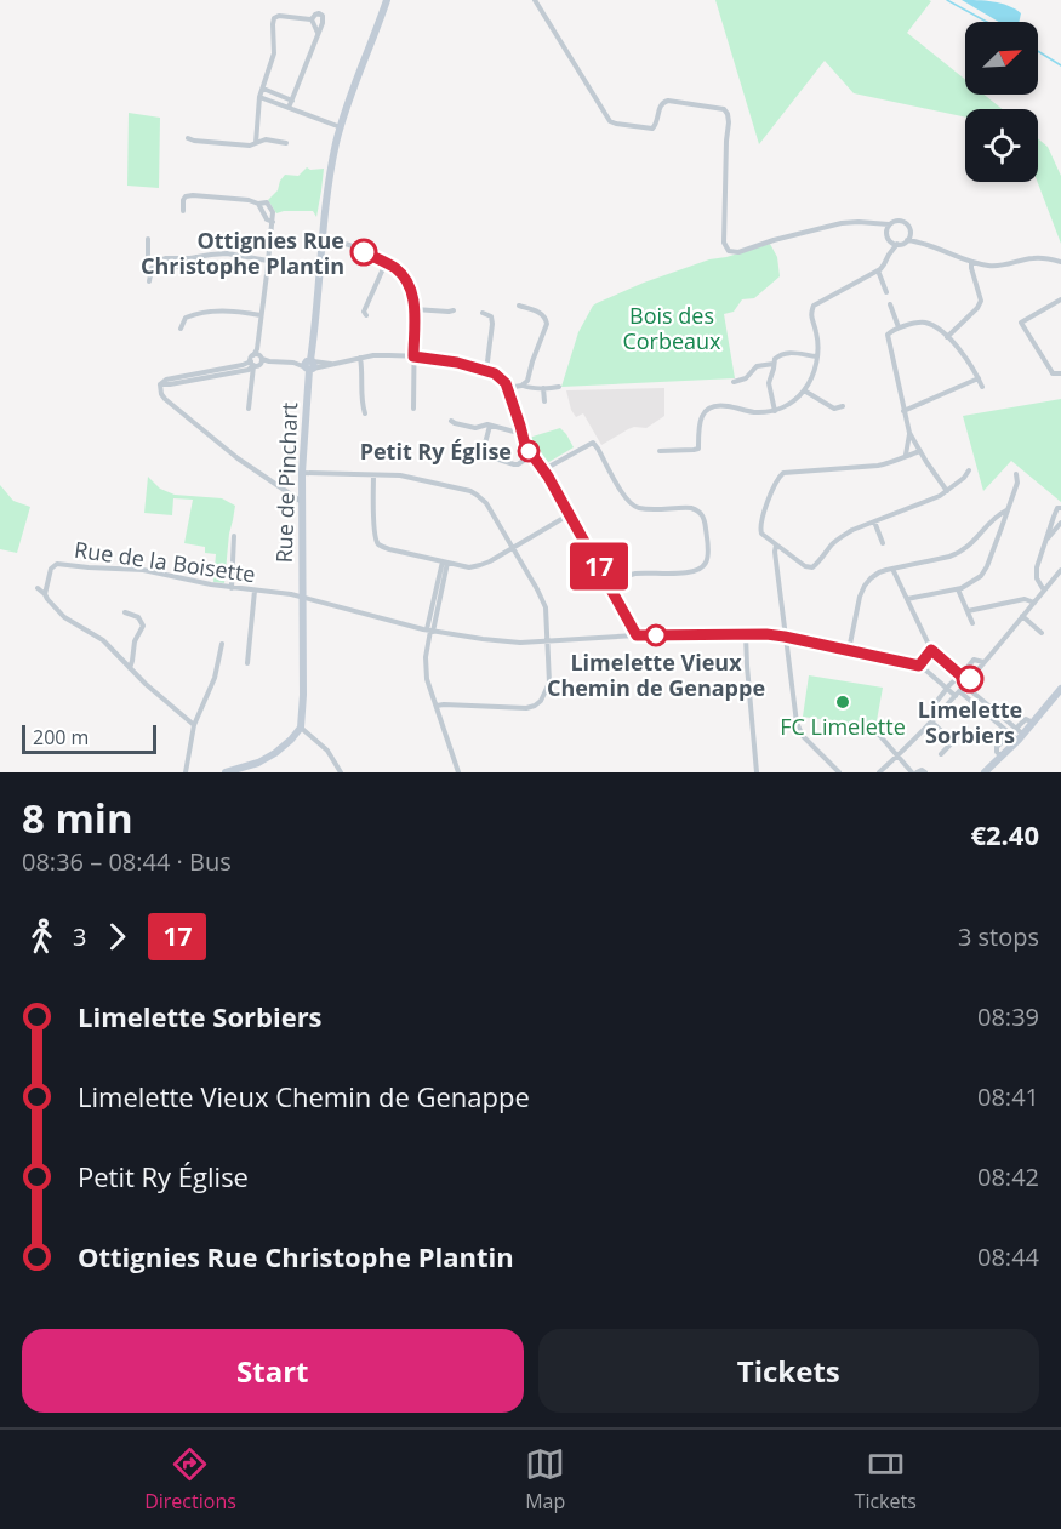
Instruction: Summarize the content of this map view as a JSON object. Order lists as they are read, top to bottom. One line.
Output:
{"streets":{"main road":["Rue de Pinchart"],"street":["Rue de la Boisette"]},"crossings":[["Rue de Pinchart","Rue de la Boisette"]],"parks":["Bois des Corbeaux"],"places":["Ottignies Rue Christophe Plantin","Petit Ry Église","Limelette Vieux Chemin de Genappe","Limelette Sorbiers","FC Limelette"],"lines":["bus line 17"],"scale_bar":"200 m","north":"top right","page":{"on_map":"17","scale":"200 m","heading":["8 min","08:36 – 08:44 · Bus","€2.40"],"legs":["3","17","3 stops"],"list":[{"name":"Limelette Sorbiers","value":"08:39"},{"name":"Limelette Vieux Chemin de Genappe","value":"08:41"},{"name":"Petit Ry Église","value":"08:42"},{"name":"Ottignies Rue Christophe Plantin","value":"08:44"}],"buttons":["Start","Tickets"],"tabs":["Directions","Map","Tickets"]}}
